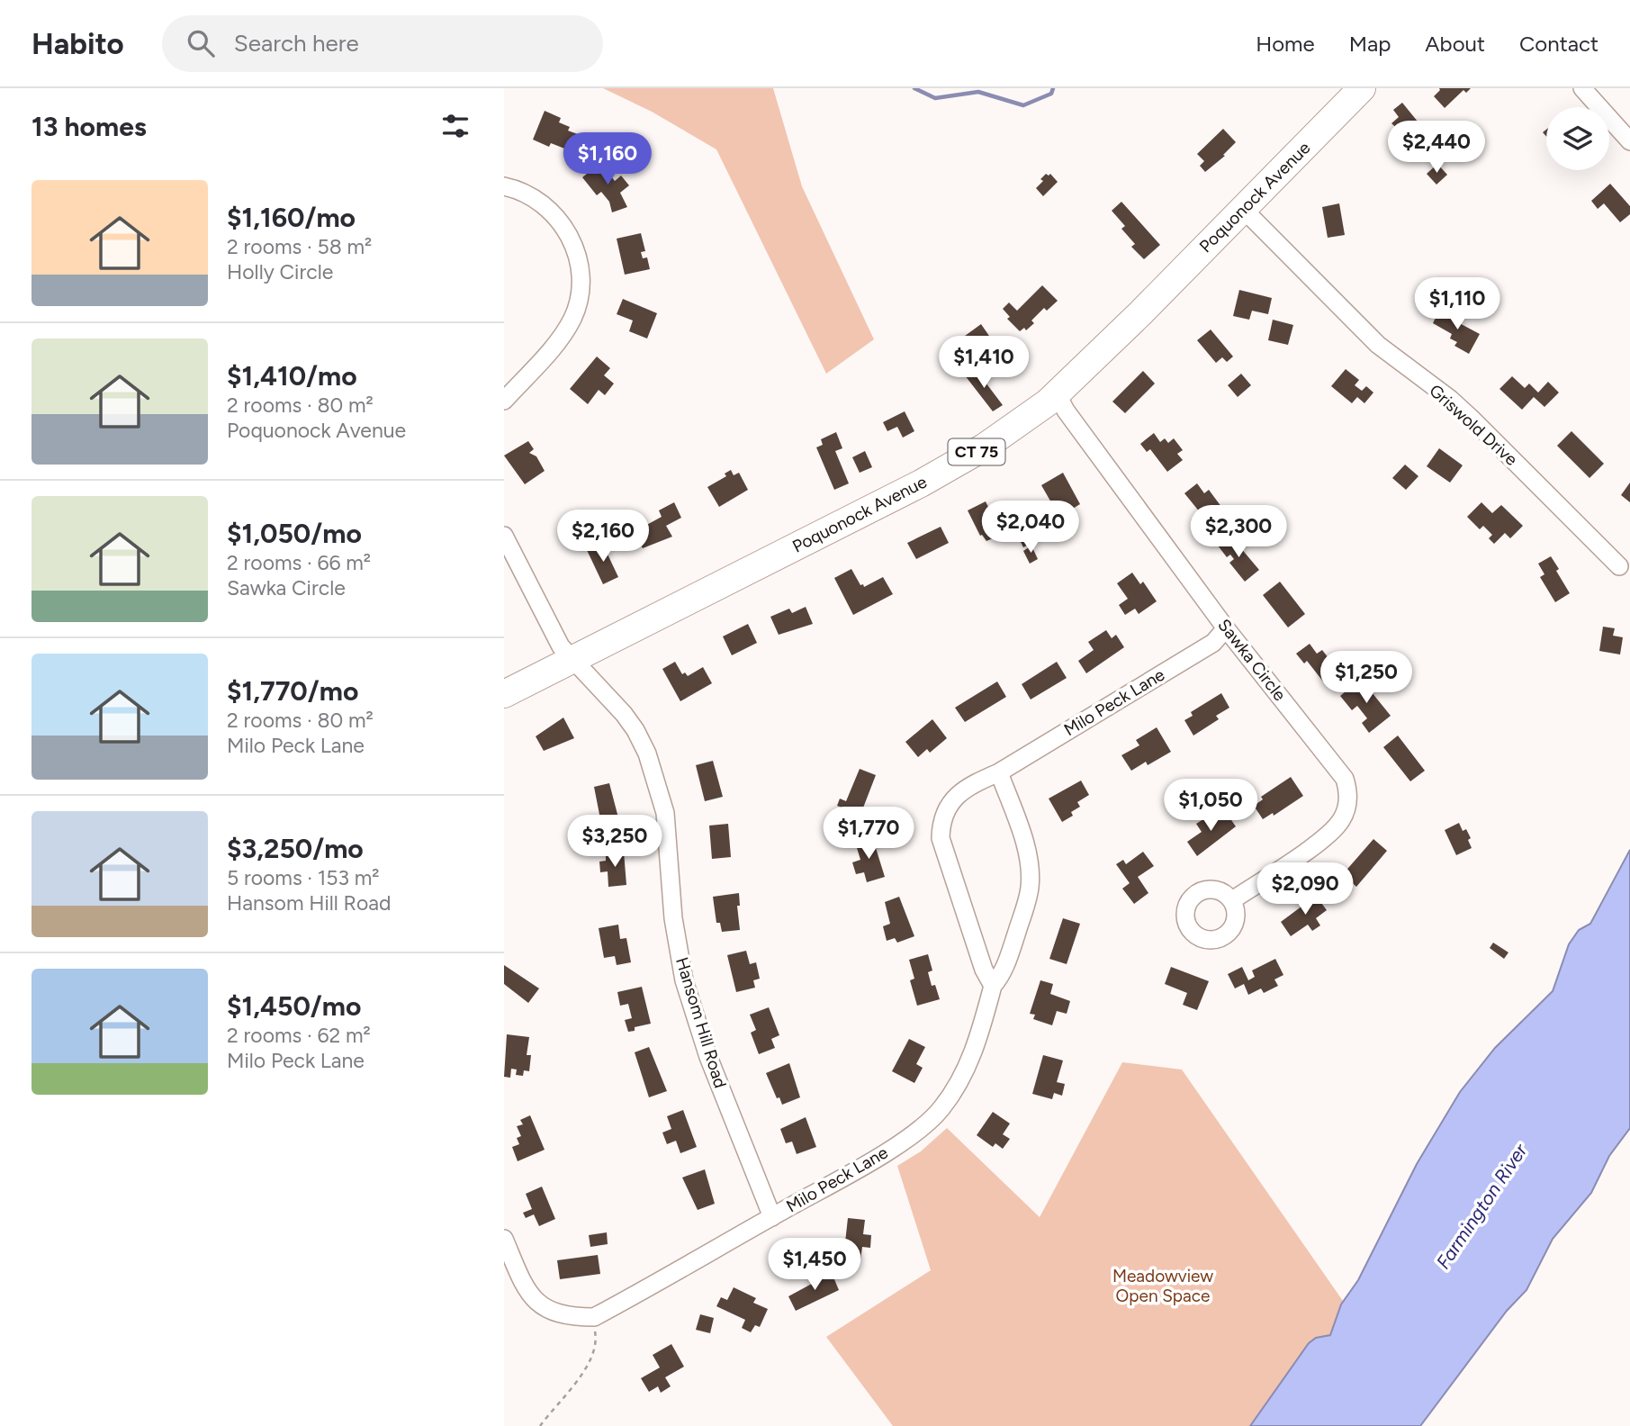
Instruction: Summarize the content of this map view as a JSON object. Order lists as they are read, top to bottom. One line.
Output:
{"streets":{"main road":["Poquonock Avenue","CT 75"],"street":["Griswold Drive","Sawka Circle","Milo Peck Lane","Hansom Hill Road"]},"crossings":[["Poquonock Avenue","Griswold Drive"],["Poquonock Avenue","Sawka Circle"],["Poquonock Avenue","Hansom Hill Road"],["Sawka Circle","Milo Peck Lane"],["Milo Peck Lane","Hansom Hill Road"]],"water":["Farmington River"],"parks":["Meadowview Open Space"],"page":{"header":"Habito","search":"Search here","nav":["Home","Map","About","Contact"],"heading":"13 homes","price":["$2,440","$1,160","$1,110","$1,410","$2,040","$2,300","$2,160","$1,250","$1,050","$1,770","$3,250","$2,090","$1,450"],"list":[{"name":"$1,160/mo","note":"2 rooms · 58 m² · Holly Circle"},{"name":"$1,410/mo","note":"2 rooms · 80 m² · Poquonock Avenue"},{"name":"$1,050/mo","note":"2 rooms · 66 m² · Sawka Circle"},{"name":"$1,770/mo","note":"2 rooms · 80 m² · Milo Peck Lane"},{"name":"$3,250/mo","note":"5 rooms · 153 m² · Hansom Hill Road"},{"name":"$1,450/mo","note":"2 rooms · 62 m² · Milo Peck Lane"}]}}
